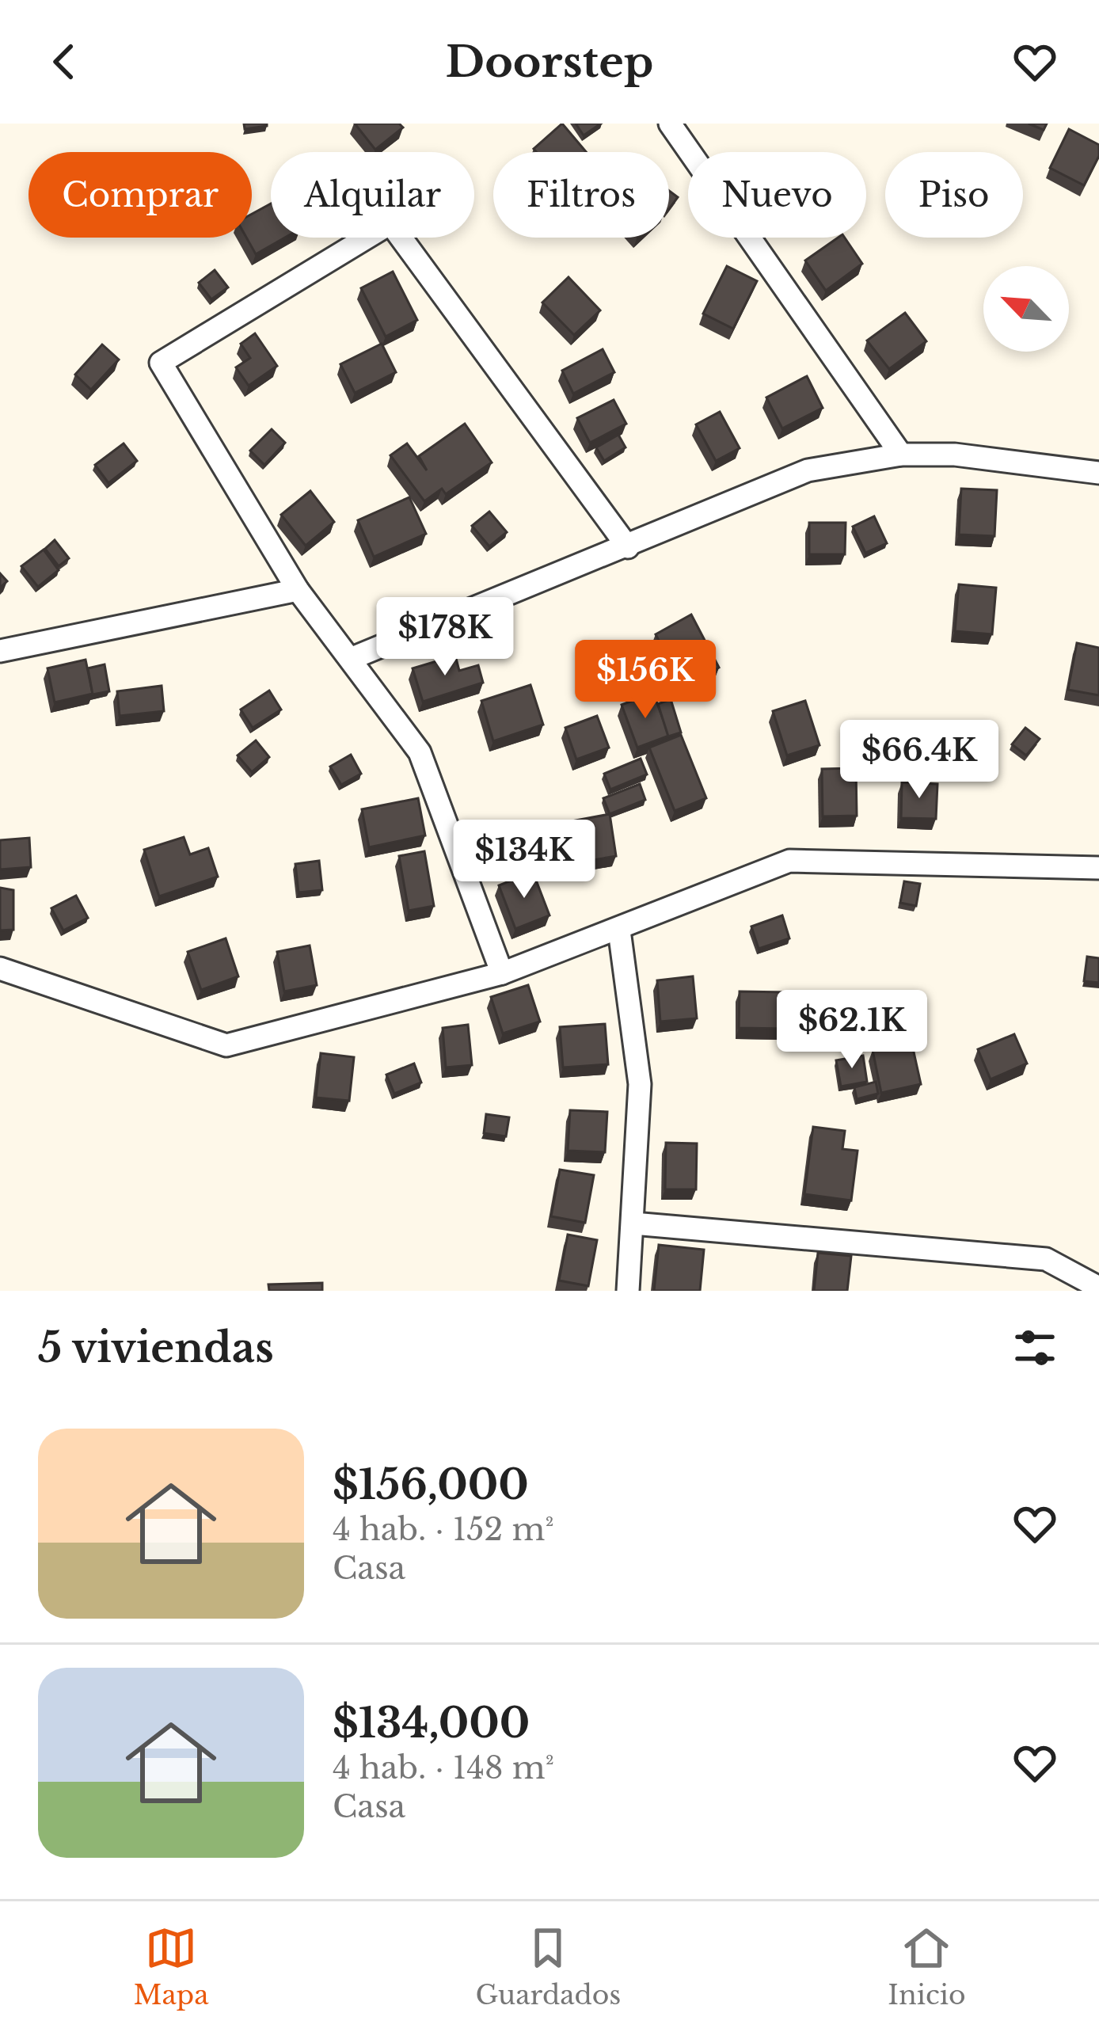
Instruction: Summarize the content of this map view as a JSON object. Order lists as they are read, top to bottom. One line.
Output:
{"north":"top left","page":{"header":"Doorstep","chip":["Comprar","Alquilar","Filtros","Nuevo","Piso"],"price":["$178K","$156K","$66.4K","$134K","$62.1K"],"heading":"5 viviendas","list":[{"name":"$156,000","note":"4 hab. · 152 m² · Casa"},{"name":"$134,000","note":"4 hab. · 148 m² · Casa"}],"tabs":["Mapa","Guardados","Inicio"]}}
